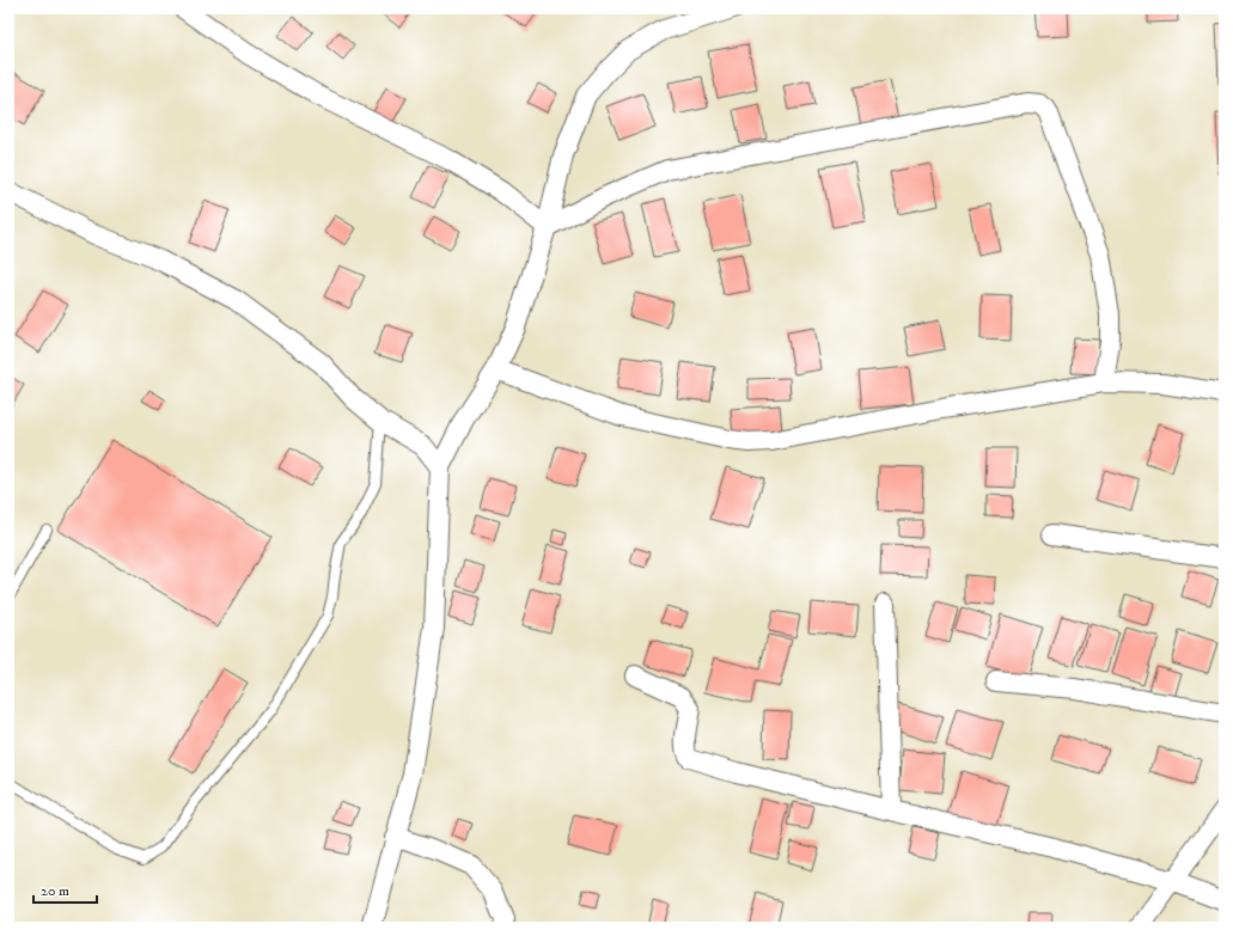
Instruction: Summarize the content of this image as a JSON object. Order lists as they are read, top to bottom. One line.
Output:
{"scale_bar":"20 m"}
